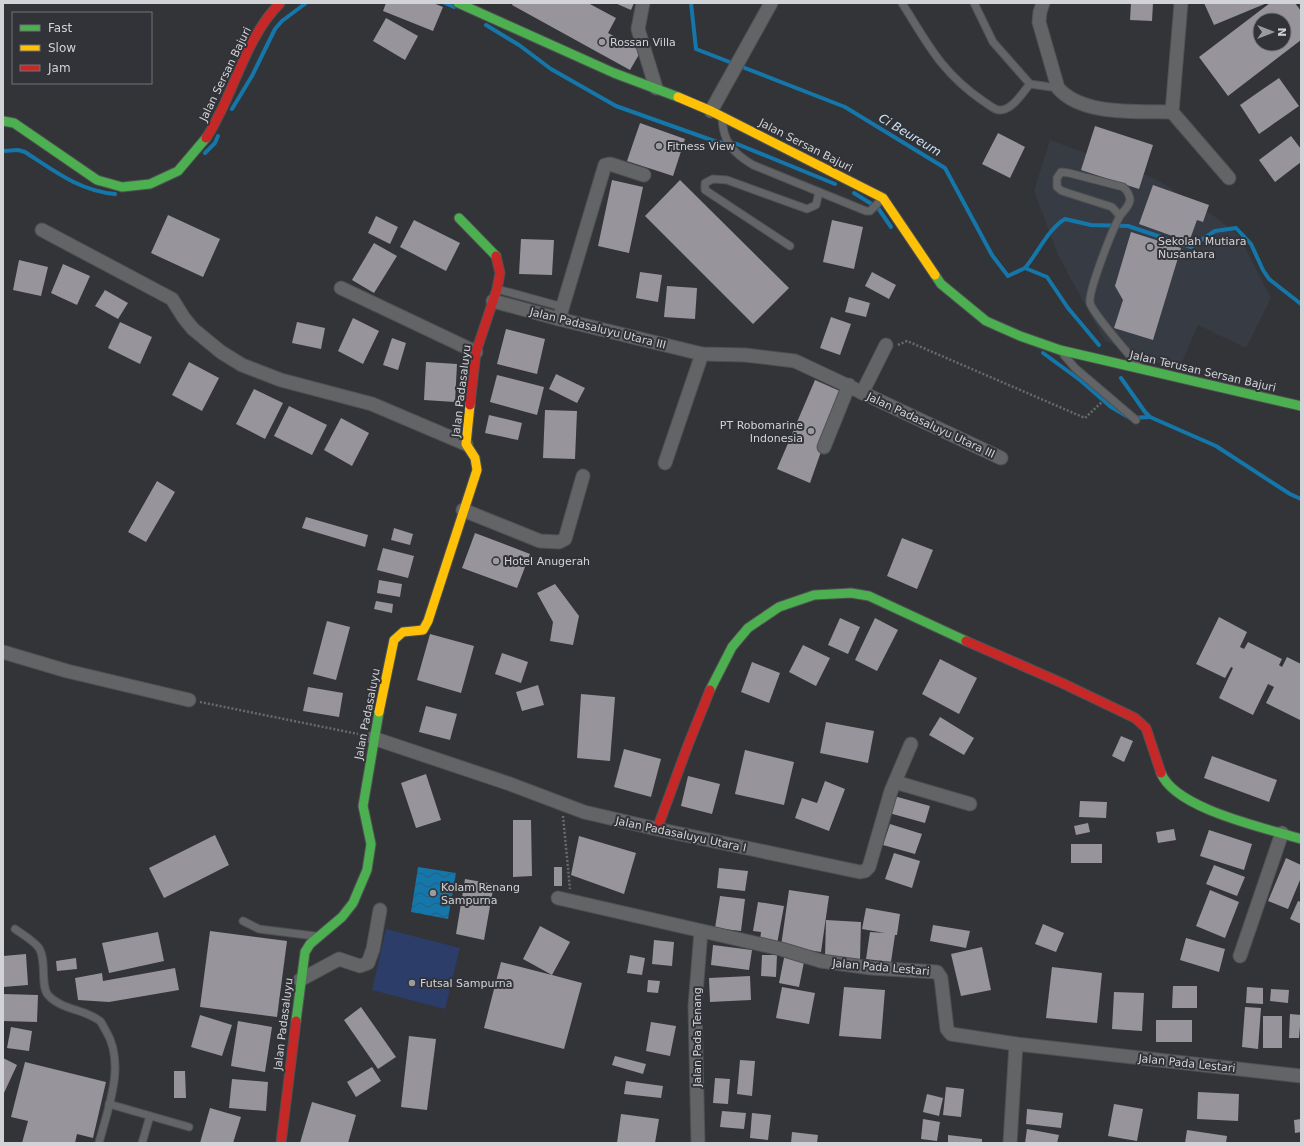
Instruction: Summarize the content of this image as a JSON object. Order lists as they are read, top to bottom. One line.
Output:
{"streets":{"street":["Jalan Sersan Bajuri","Jalan Padasaluyu Utara III","Jalan Terusan Sersan Bajuri","Jalan Padasaluyu","Jalan Padasaluyu Utara I","Jalan Pada Lestari","Jalan Pada Tenang"]},"crossings":[["Jalan Sersan Bajuri","Jalan Terusan Sersan Bajuri"],["Jalan Padasaluyu Utara III","Jalan Padasaluyu"],["Jalan Padasaluyu","Jalan Padasaluyu Utara I"],["Jalan Pada Lestari","Jalan Pada Tenang"]],"water":["Ci Beureum"],"places":["Rossan Villa","Fitness View","Sekolah Mutiara Nusantara","PT Robomarine Indonesia","Hotel Anugerah","Kolam Renang Sampurna","Futsal Sampurna"],"legend":["Fast","Slow","Jam"],"north":"right"}
